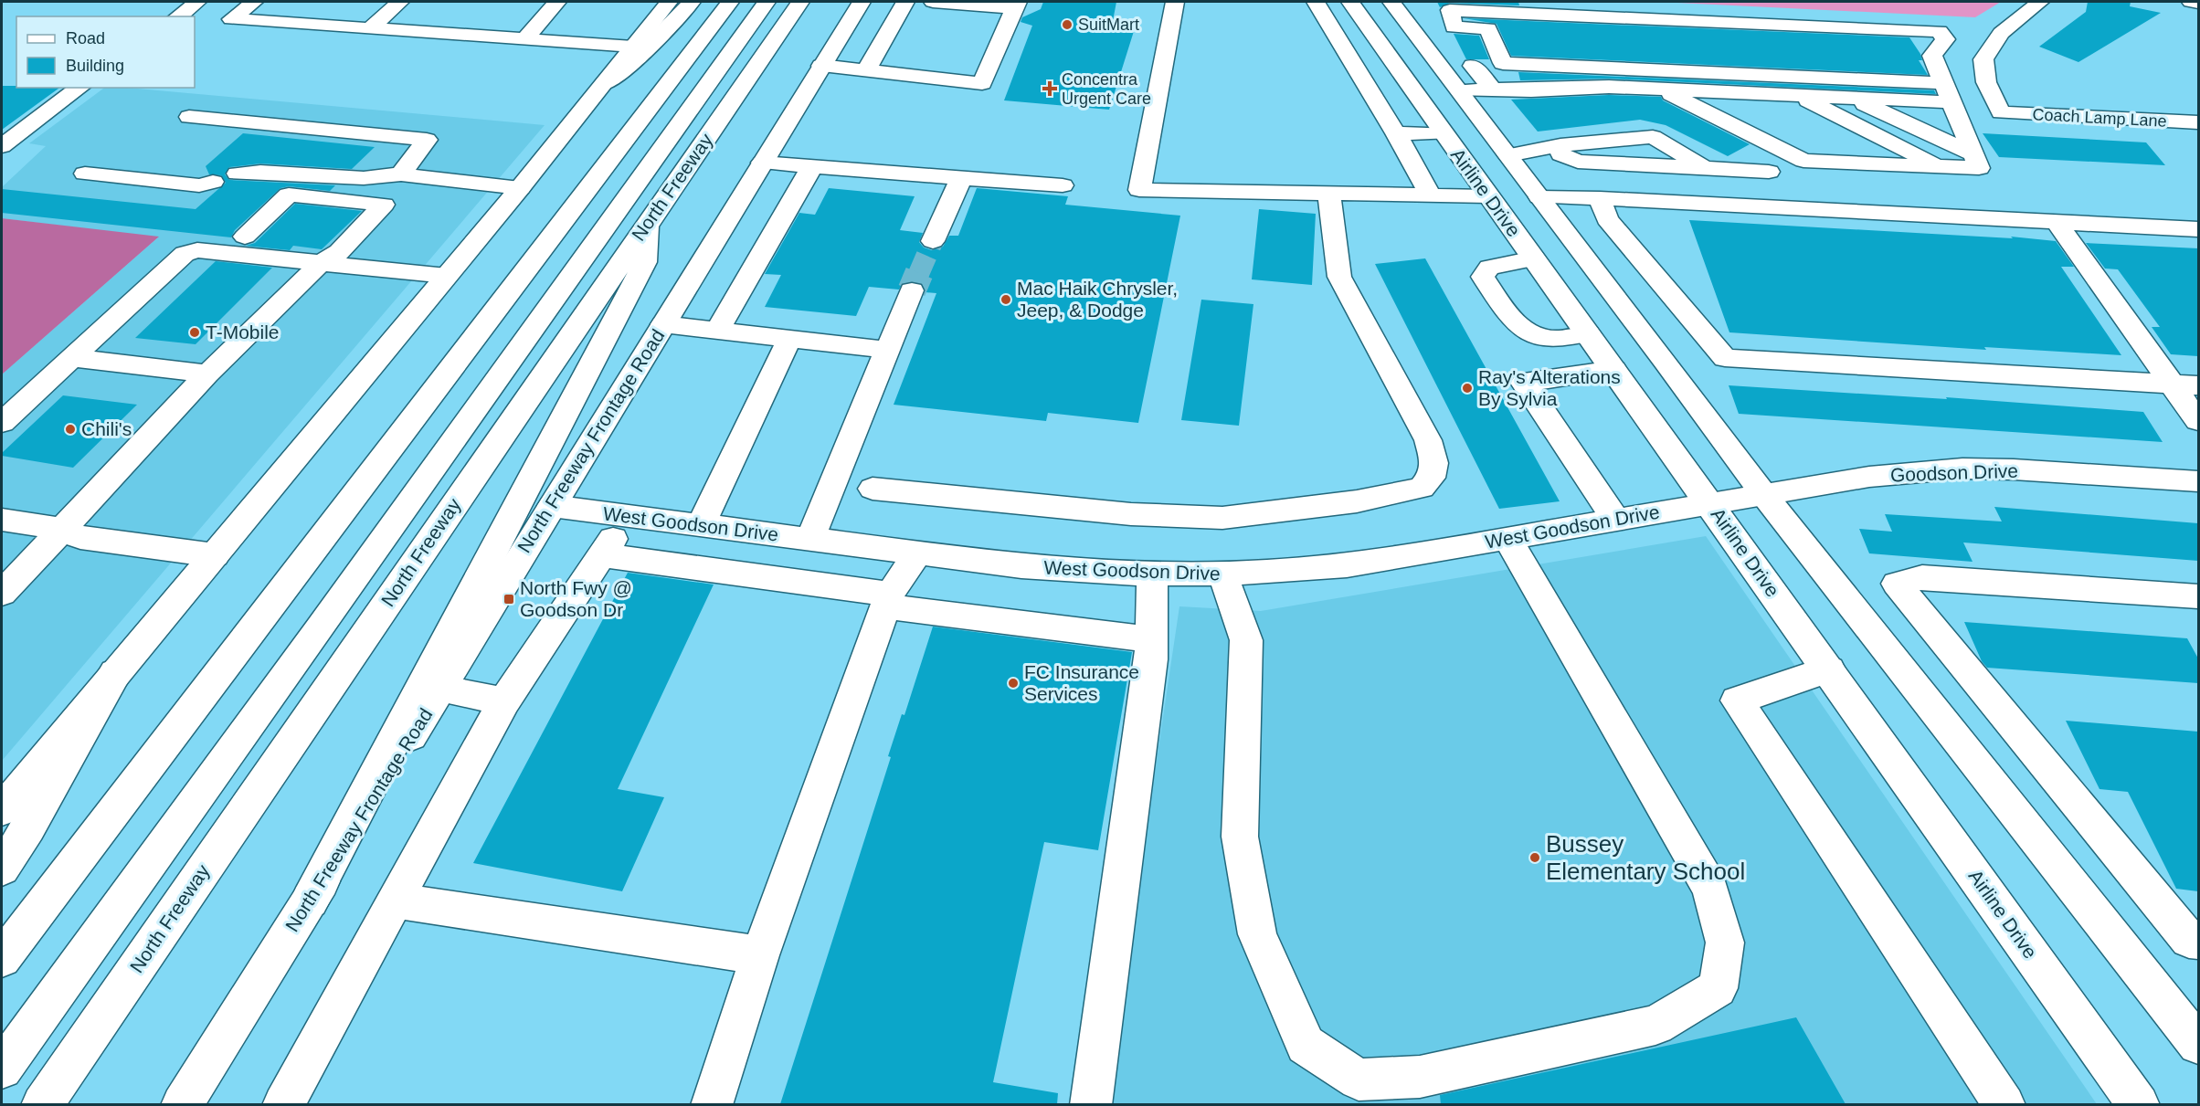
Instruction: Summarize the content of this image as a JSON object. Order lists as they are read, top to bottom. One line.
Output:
{"streets":{"main road":["Coach Lamp Lane","North Freeway","Airline Drive","North Freeway Frontage Road","Goodson Drive","West Goodson Drive"]},"crossings":[["Airline Drive","Goodson Drive"],["Airline Drive","West Goodson Drive"],["North Freeway Frontage Road","West Goodson Drive"],["Goodson Drive","West Goodson Drive"]],"places":{"other":["SuitMart","Mac Haik Chrysler, Jeep, & Dodge","T-Mobile","Ray's Alterations By Sylvia","Chili's","FC Insurance Services","Bussey Elementary School"],"health":["Concentra Urgent Care"],"transit":["North Fwy @ Goodson Dr"]},"legend":["Road","Building"]}
